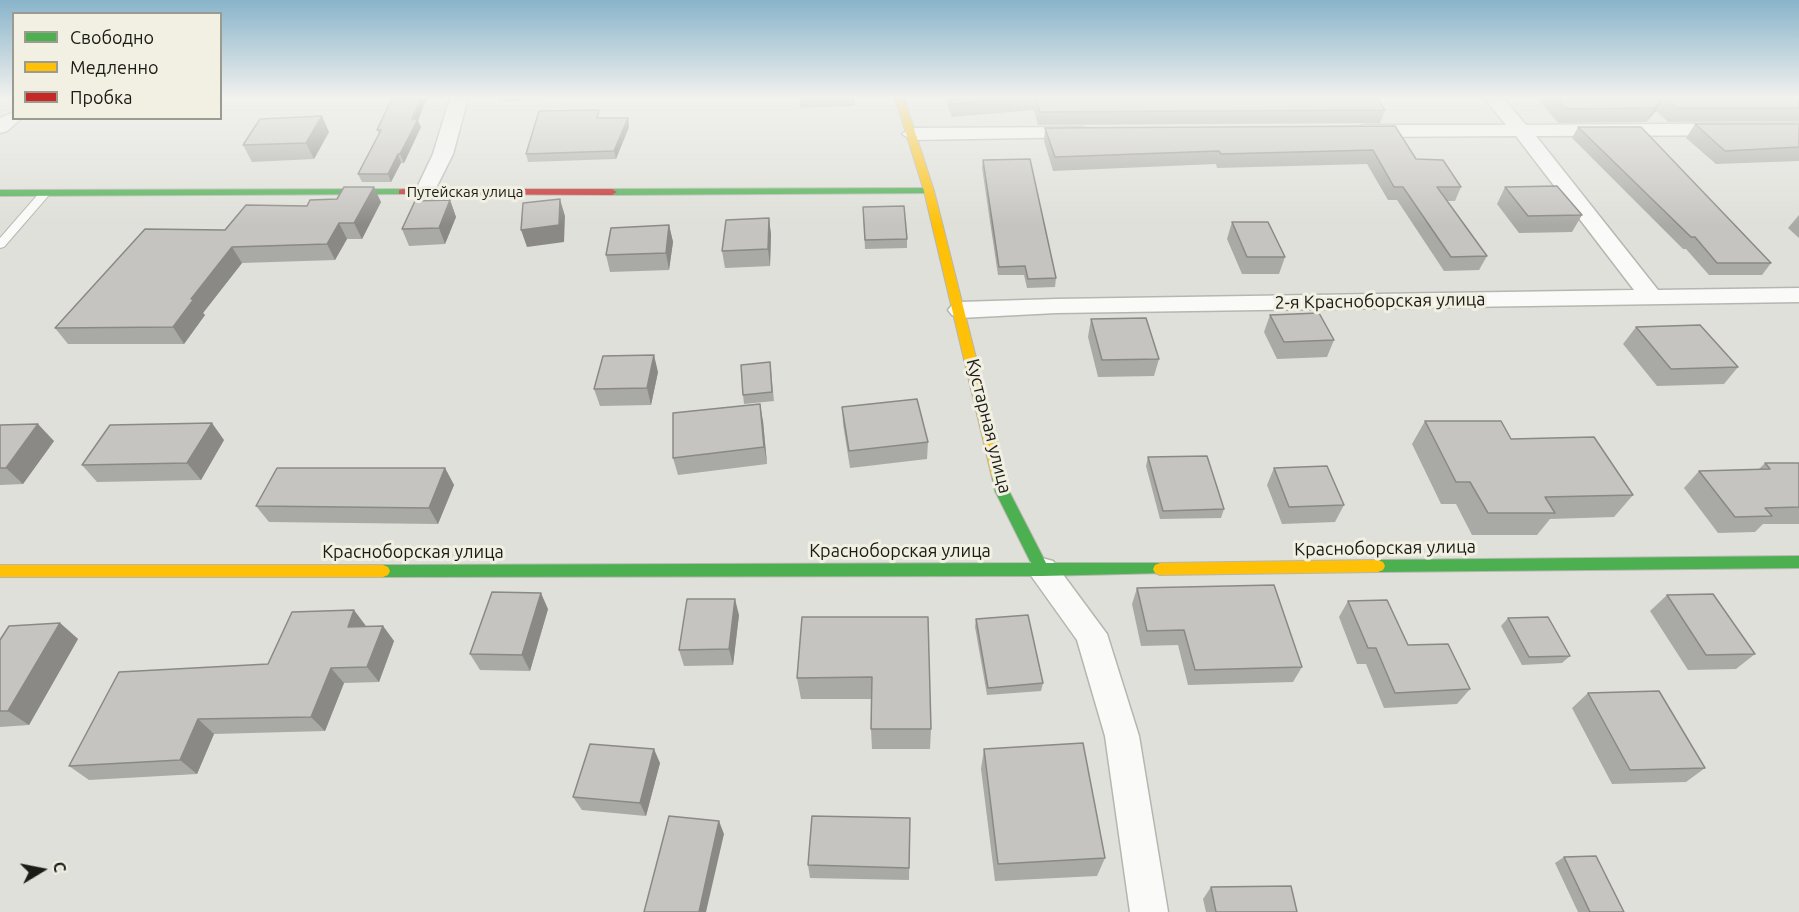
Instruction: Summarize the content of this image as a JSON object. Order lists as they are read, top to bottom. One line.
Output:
{"streets":{"street":["Путейская улица","2-я Красноборская улица","Кустарная улица","Красноборская улица"]},"crossings":[["Путейская улица","Кустарная улица"],["2-я Красноборская улица","Кустарная улица"],["Кустарная улица","Красноборская улица"]],"legend":["Свободно","Медленно","Пробка"],"north":"right"}
